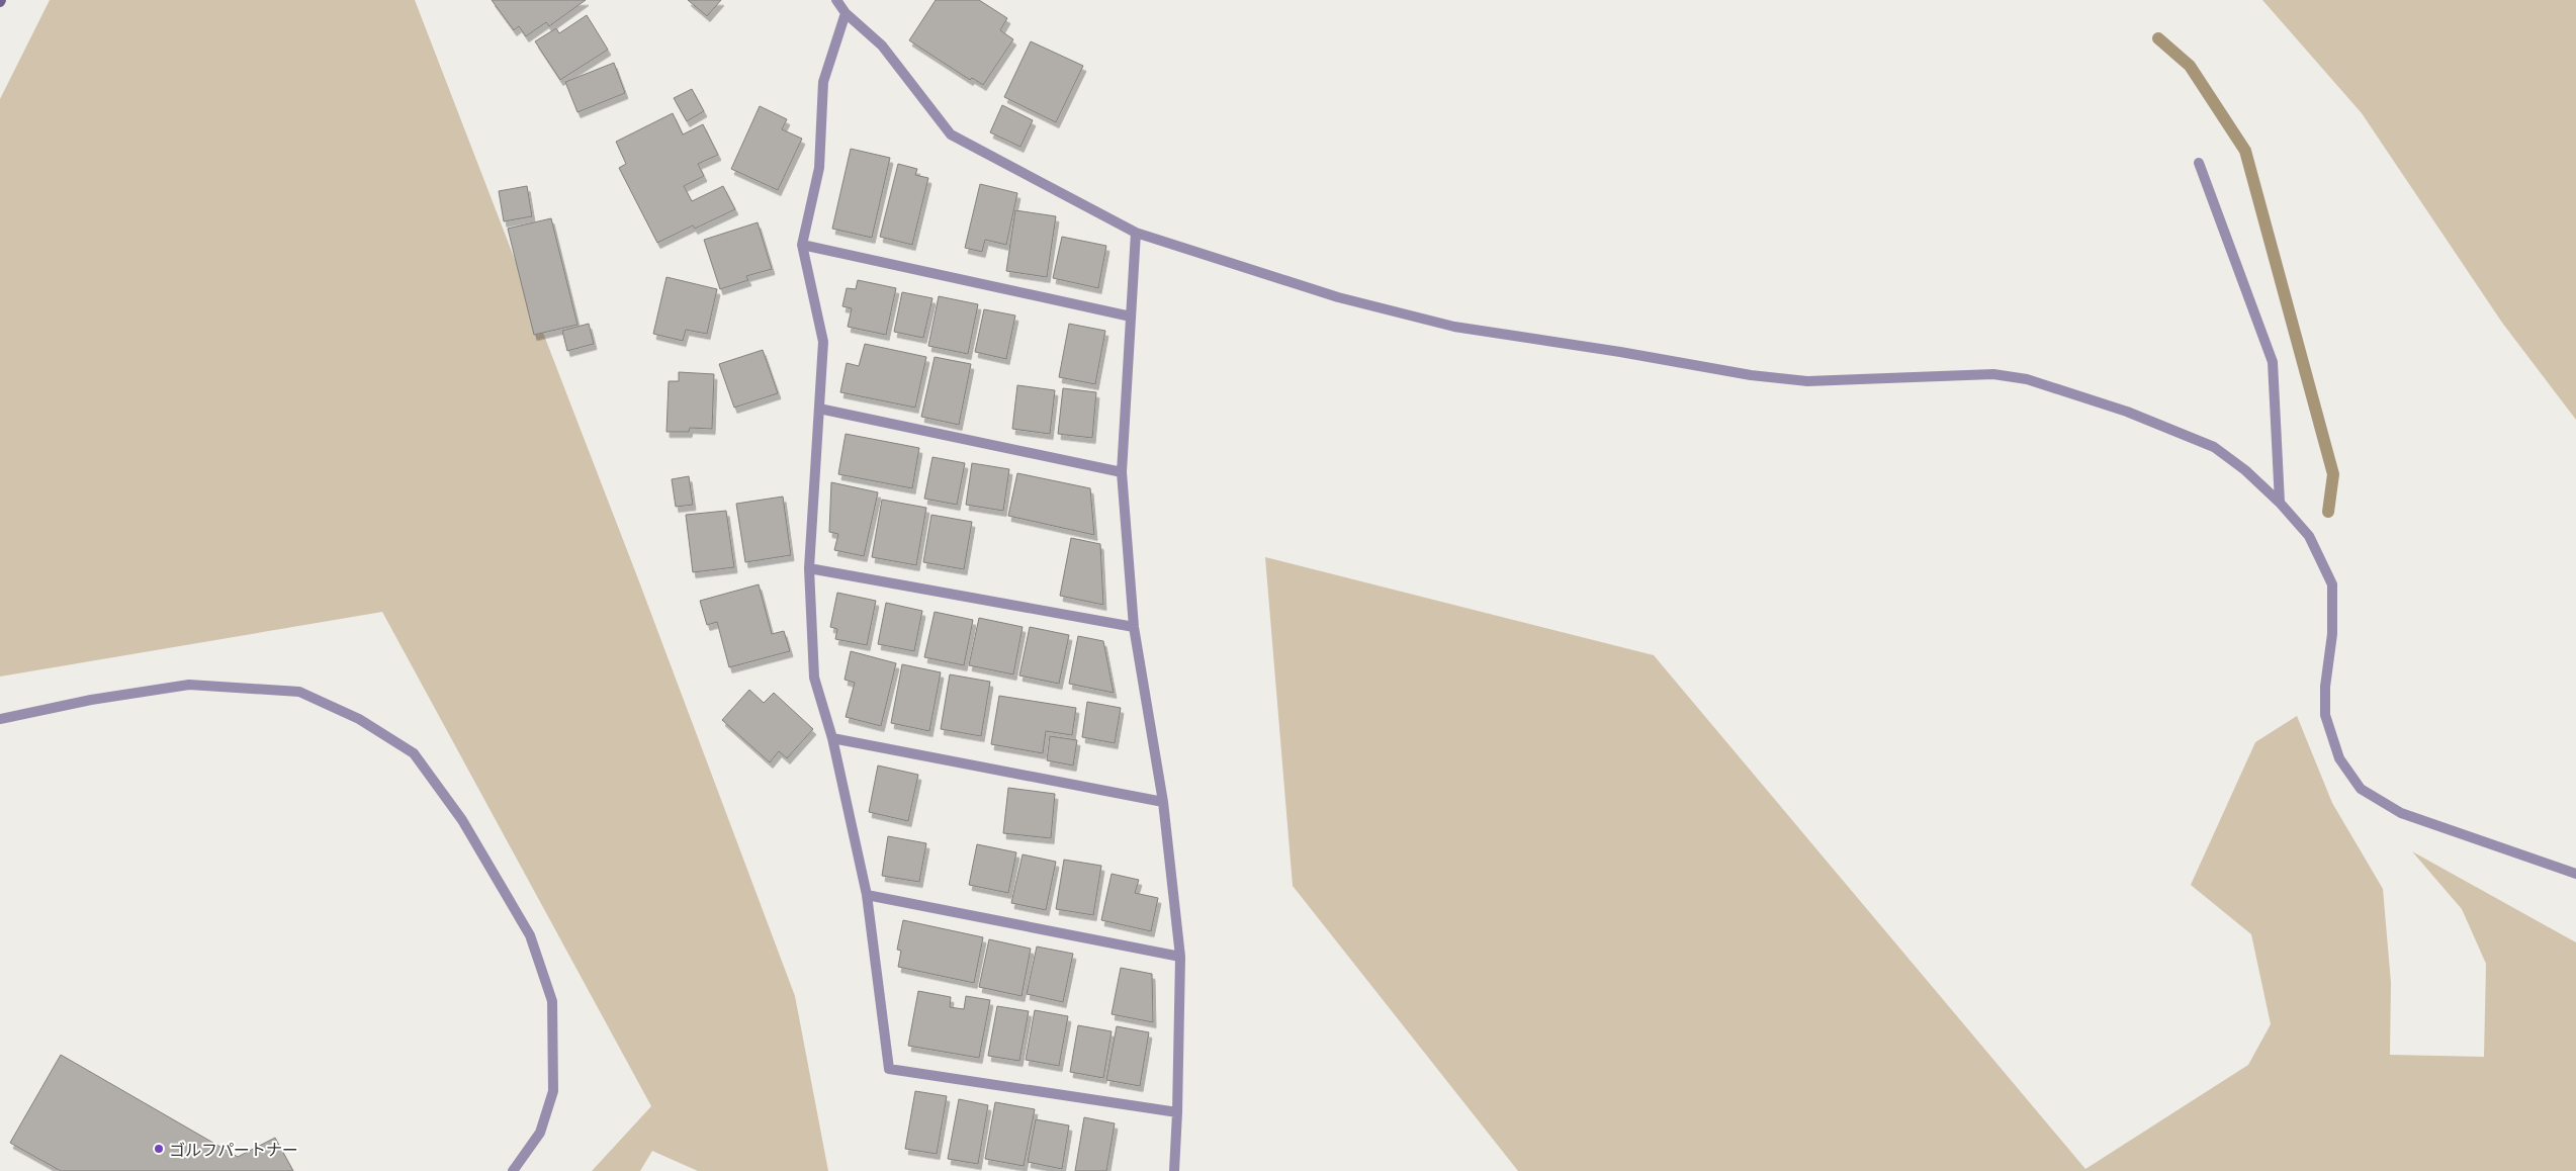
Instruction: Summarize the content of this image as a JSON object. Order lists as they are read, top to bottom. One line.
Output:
{"places":["ゴルフパートナー"]}
